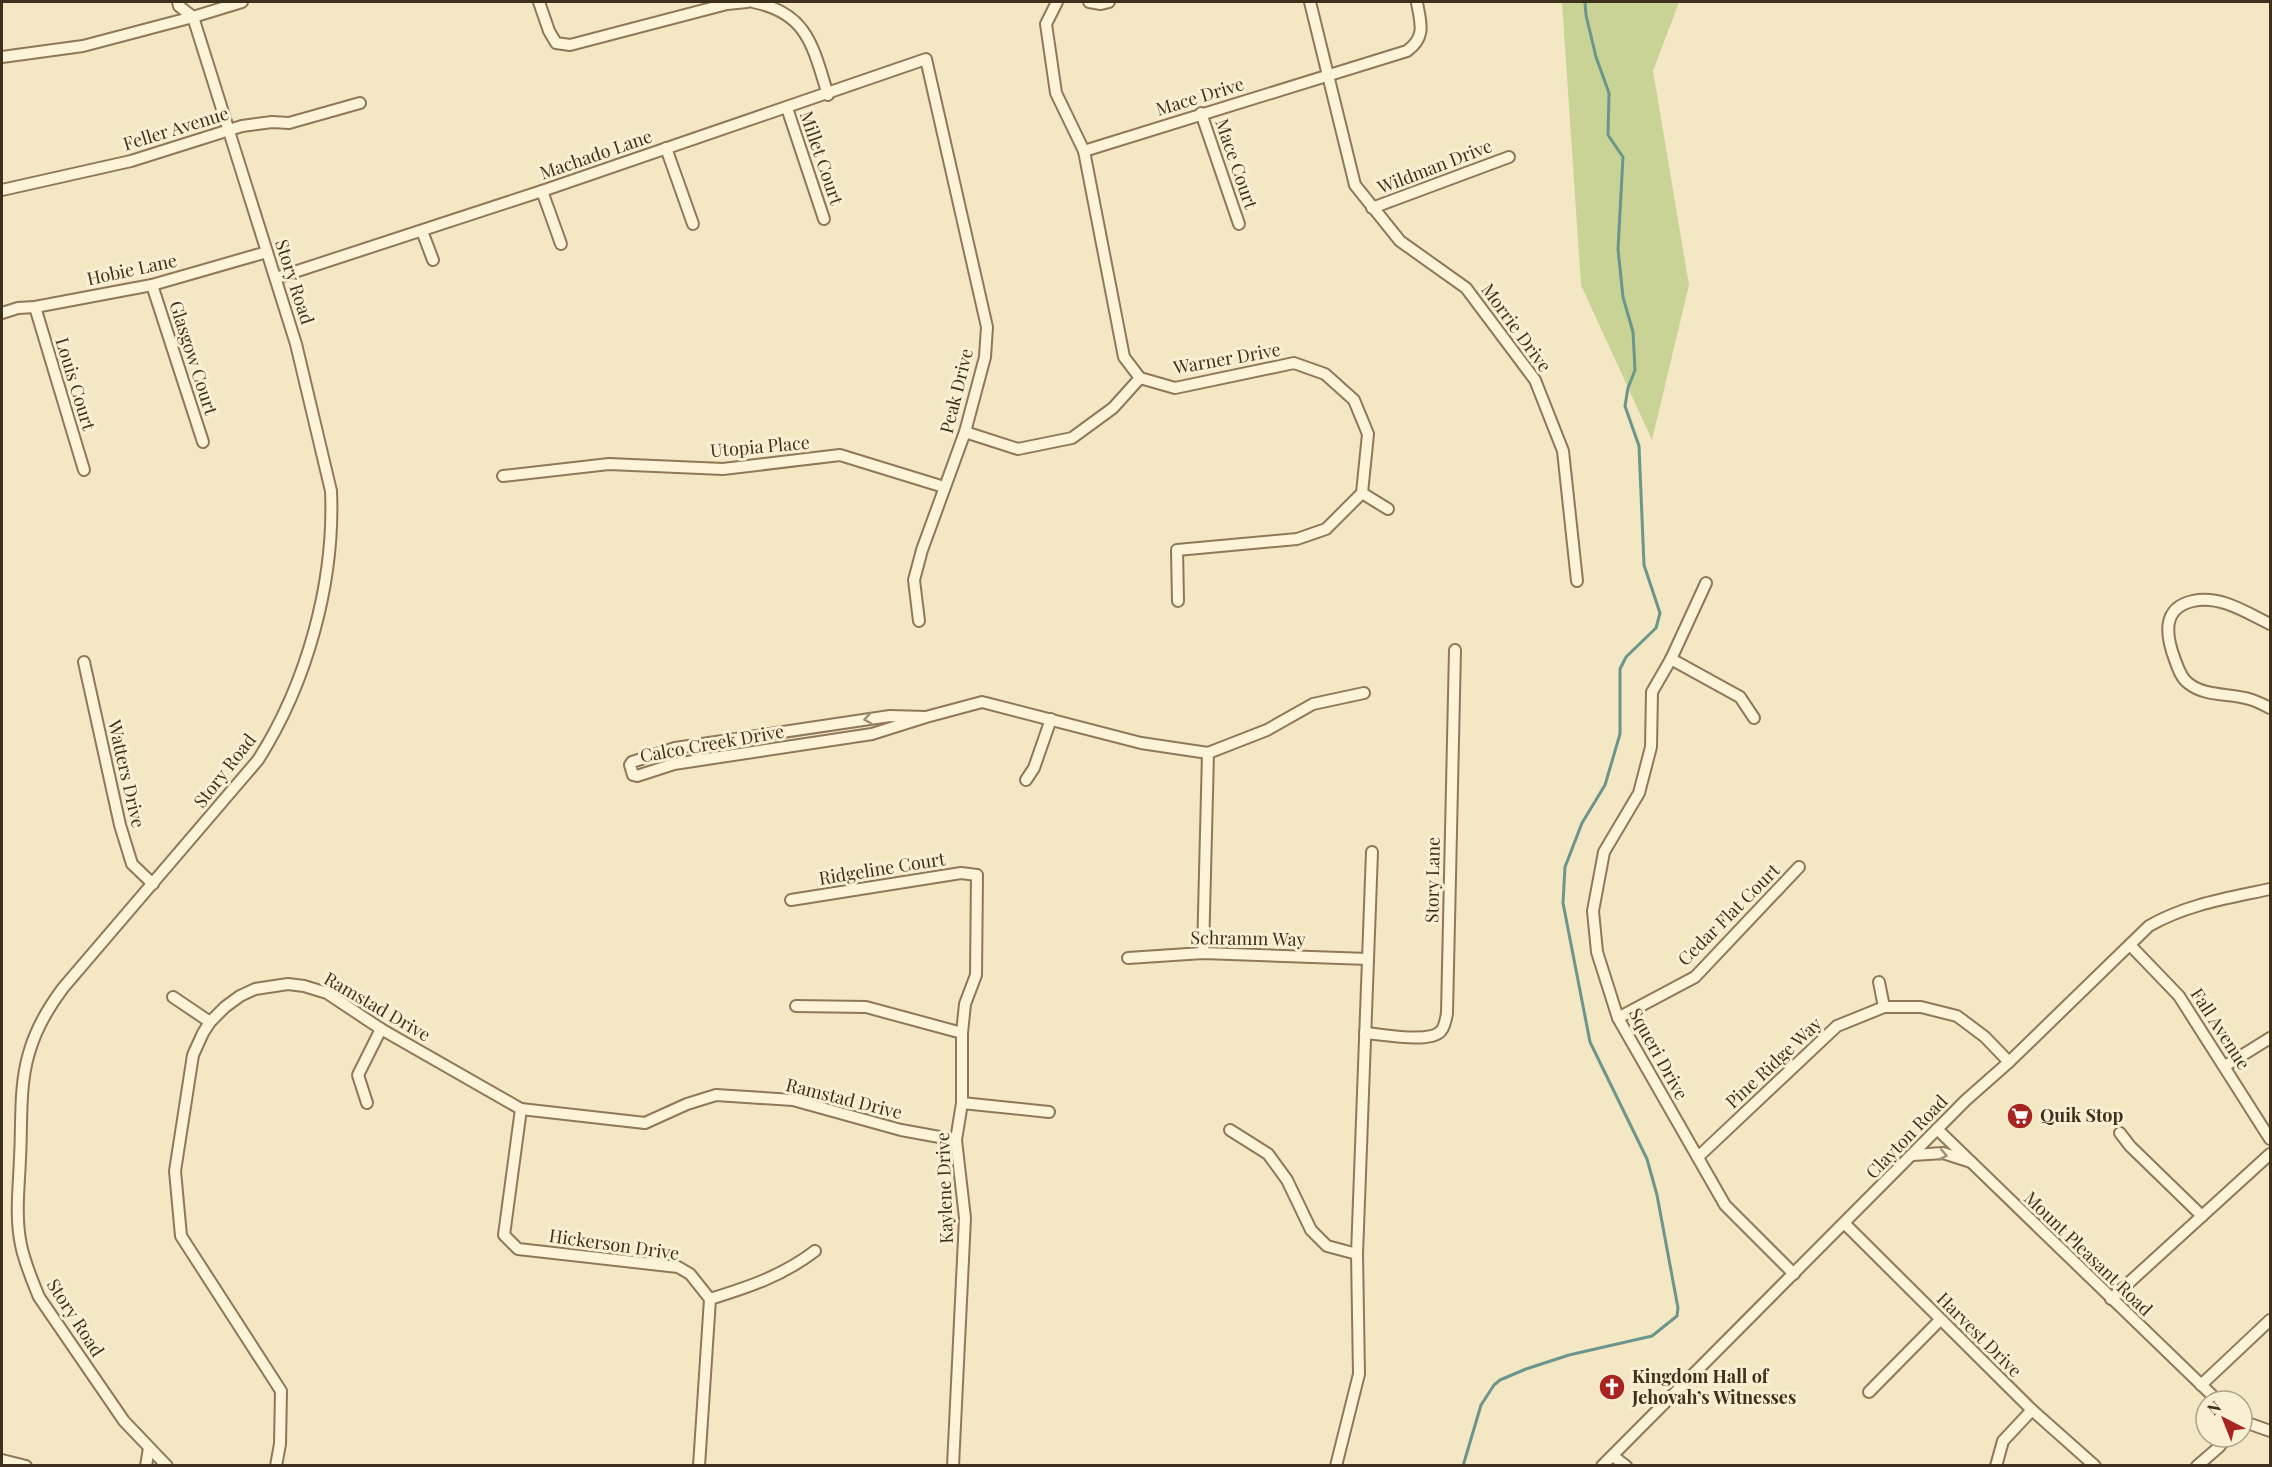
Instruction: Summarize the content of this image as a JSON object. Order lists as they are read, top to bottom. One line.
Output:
{"streets":{"street":["Mace Drive","Feller Avenue","Machado Lane","Millet Court","Mace Court","Wildman Drive","Hobie Lane","Story Road","Morrie Drive","Glasgow Court","Warner Drive","Louis Court","Peak Drive","Utopia Place","Calco Creek Drive","Watters Drive","Ridgeline Court","Story Lane","Cedar Flat Court","Schramm Way","Ramstad Drive","Fall Avenue","Squeri Drive","Pine Ridge Way","Clayton Road","Kaylene Drive","Hickerson Drive","Mount Pleasant Road","Harvest Drive"]},"crossings":[["Mace Drive","Mace Court"],["Mace Drive","Morrie Drive"],["Feller Avenue","Story Road"],["Machado Lane","Millet Court"],["Machado Lane","Story Road"],["Machado Lane","Peak Drive"],["Wildman Drive","Morrie Drive"],["Hobie Lane","Story Road"],["Hobie Lane","Glasgow Court"],["Hobie Lane","Louis Court"],["Story Road","Watters Drive"],["Peak Drive","Utopia Place"],["Ridgeline Court","Kaylene Drive"],["Cedar Flat Court","Squeri Drive"],["Ramstad Drive","Kaylene Drive"],["Ramstad Drive","Hickerson Drive"],["Fall Avenue","Clayton Road"],["Squeri Drive","Pine Ridge Way"],["Squeri Drive","Clayton Road"],["Pine Ridge Way","Clayton Road"],["Clayton Road","Mount Pleasant Road"],["Clayton Road","Harvest Drive"]],"places":{"supermarket":["Quik Stop"],"church":["Kingdom Hall of Jehovah’s Witnesses"]},"north":"top left"}
